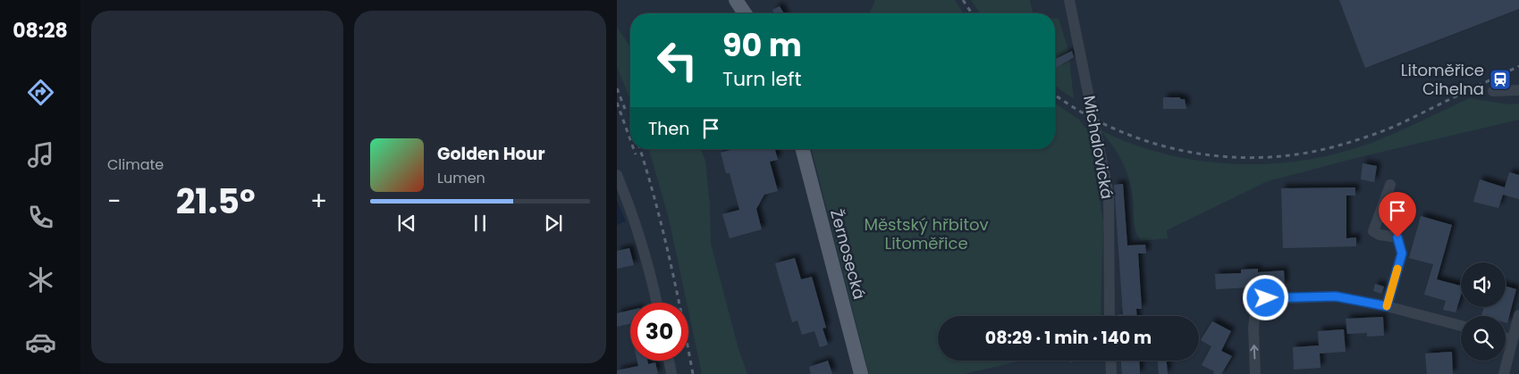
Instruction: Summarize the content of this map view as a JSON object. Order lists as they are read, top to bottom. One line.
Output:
{"streets":{"main road":["Žernosecká"],"street":["Michalovická"]},"parks":["Městský hřbitov Litoměřice"],"places":{"station":["Litoměřice Cihelna"]},"page":{"tabs":"08:28","tile":"Climate","turn":["90 m","Turn left"],"then":"Then","song":["Golden Hour","Lumen"],"heat":["−","21.5°","+"],"limit":"30","trip":"08:29 · 1 min · 140 m"}}
